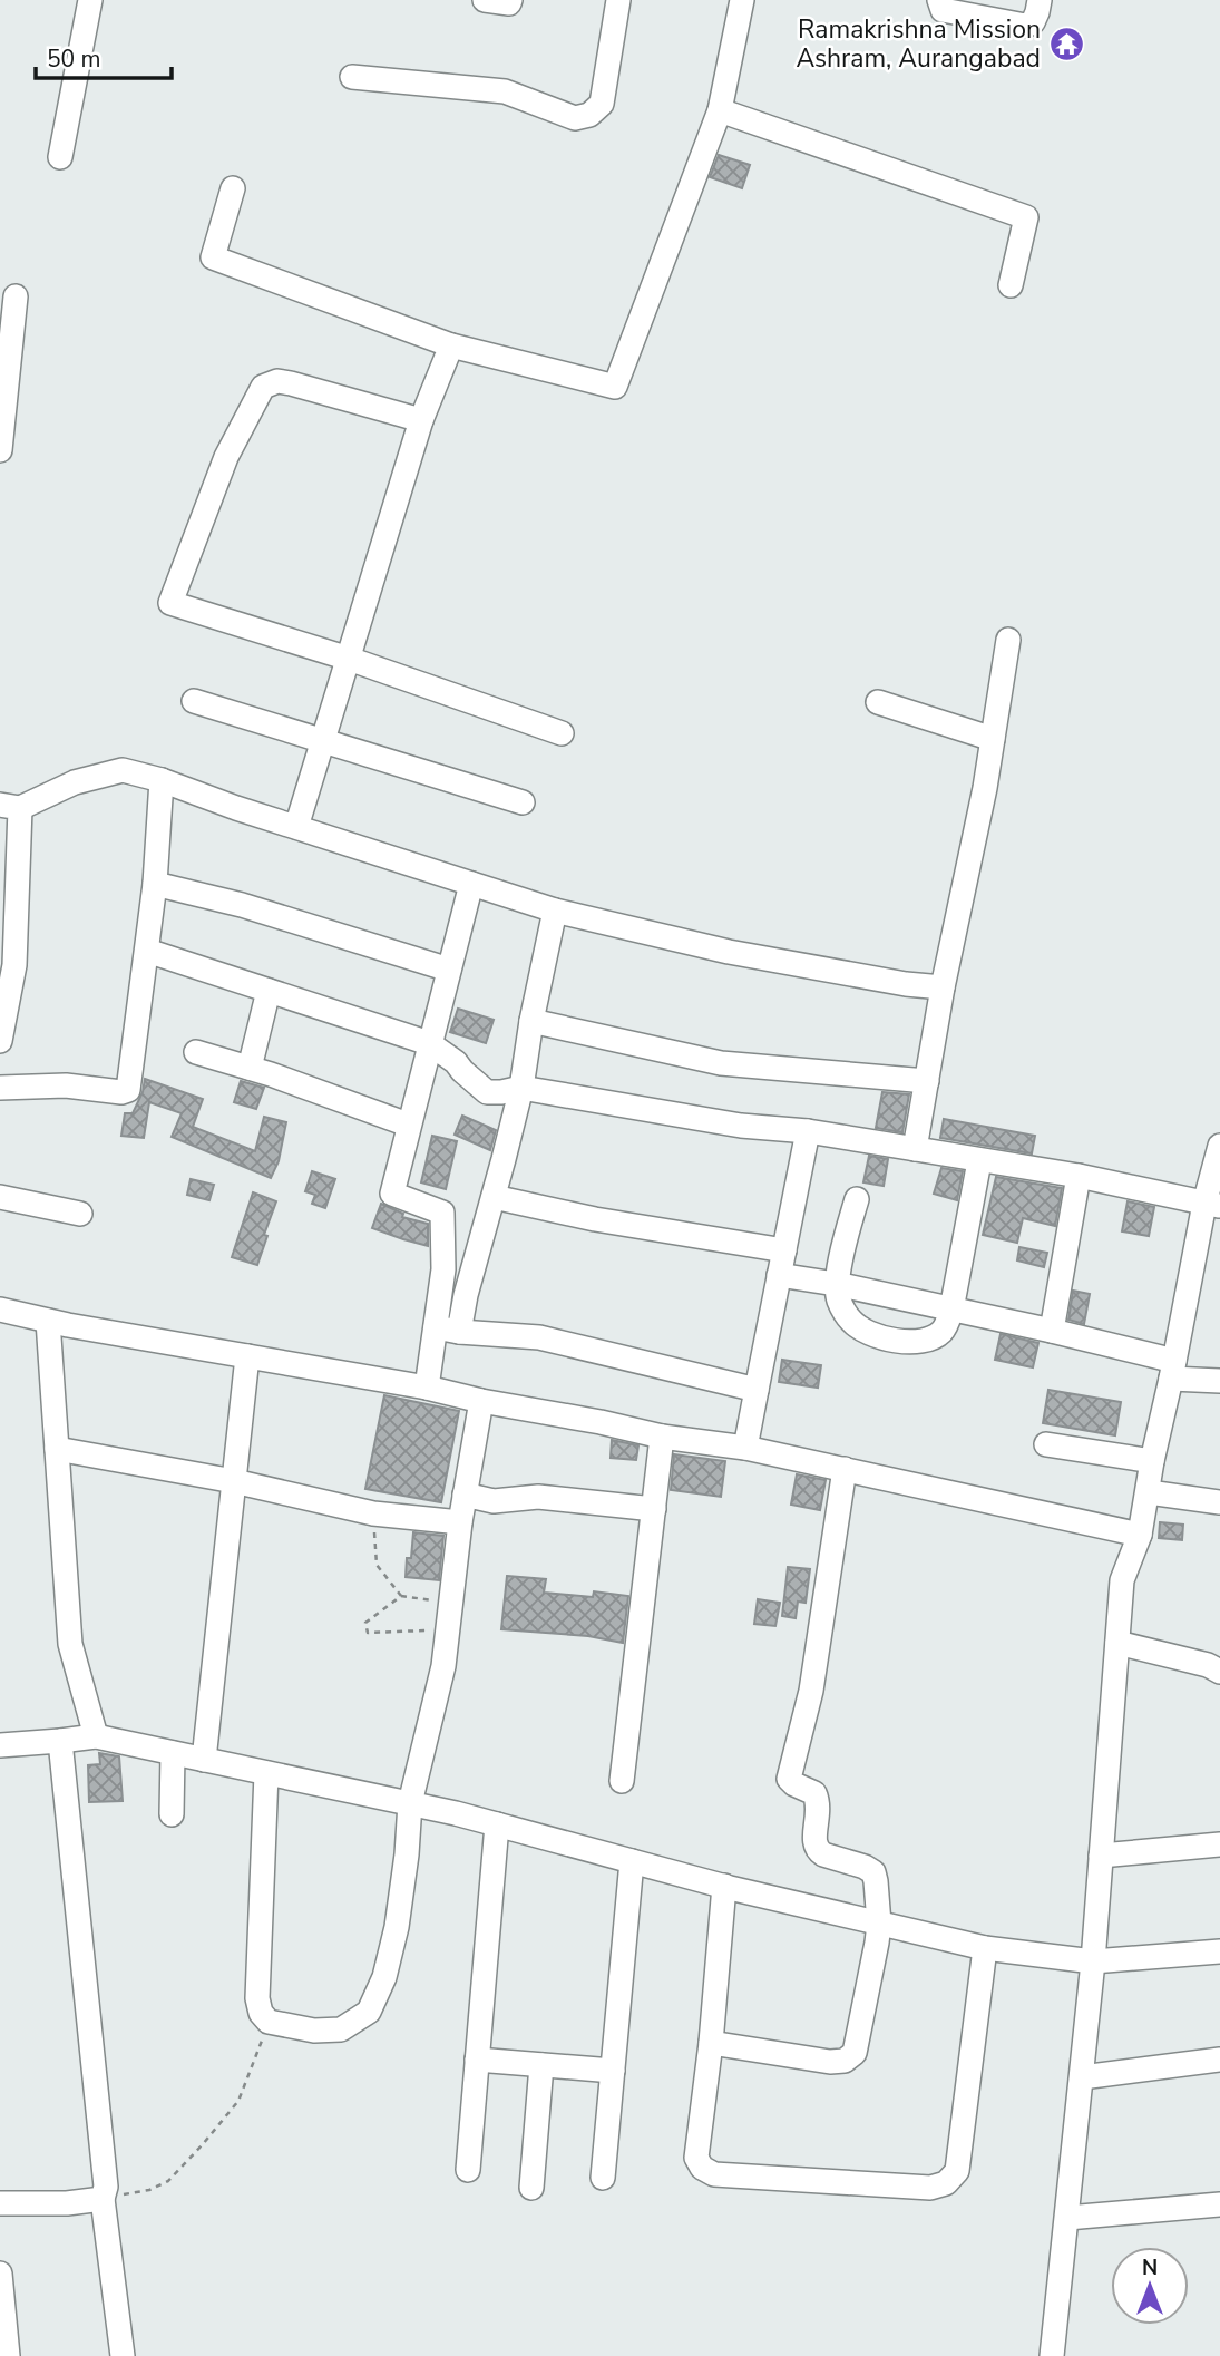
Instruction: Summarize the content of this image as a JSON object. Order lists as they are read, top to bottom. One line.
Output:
{"places":{"temple":["Ramakrishna Mission Ashram, Aurangabad"]},"scale_bar":"50 m","north":"top"}
